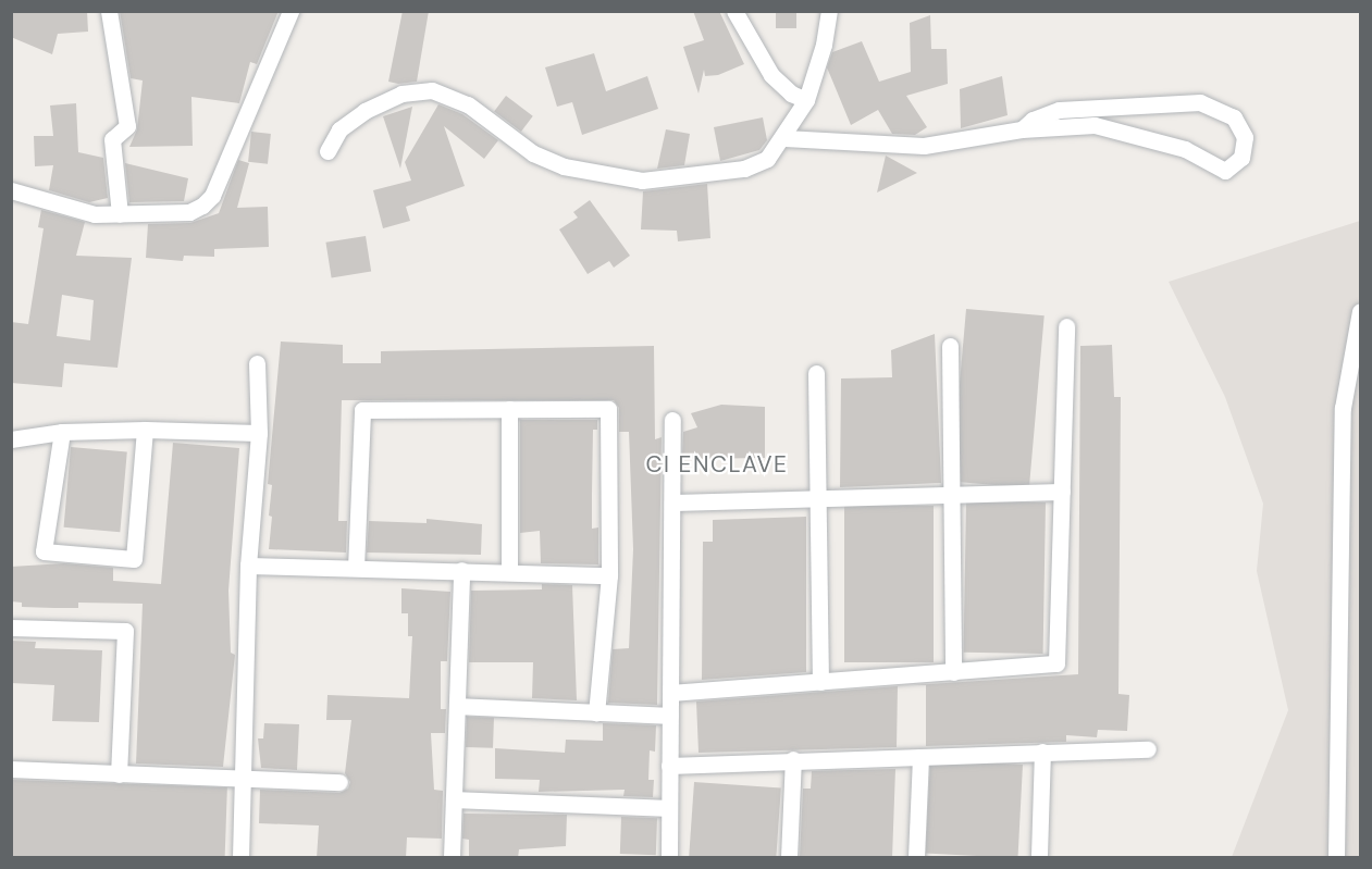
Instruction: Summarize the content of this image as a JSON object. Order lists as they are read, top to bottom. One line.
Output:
{"districts":["CI ENCLAVE"]}
